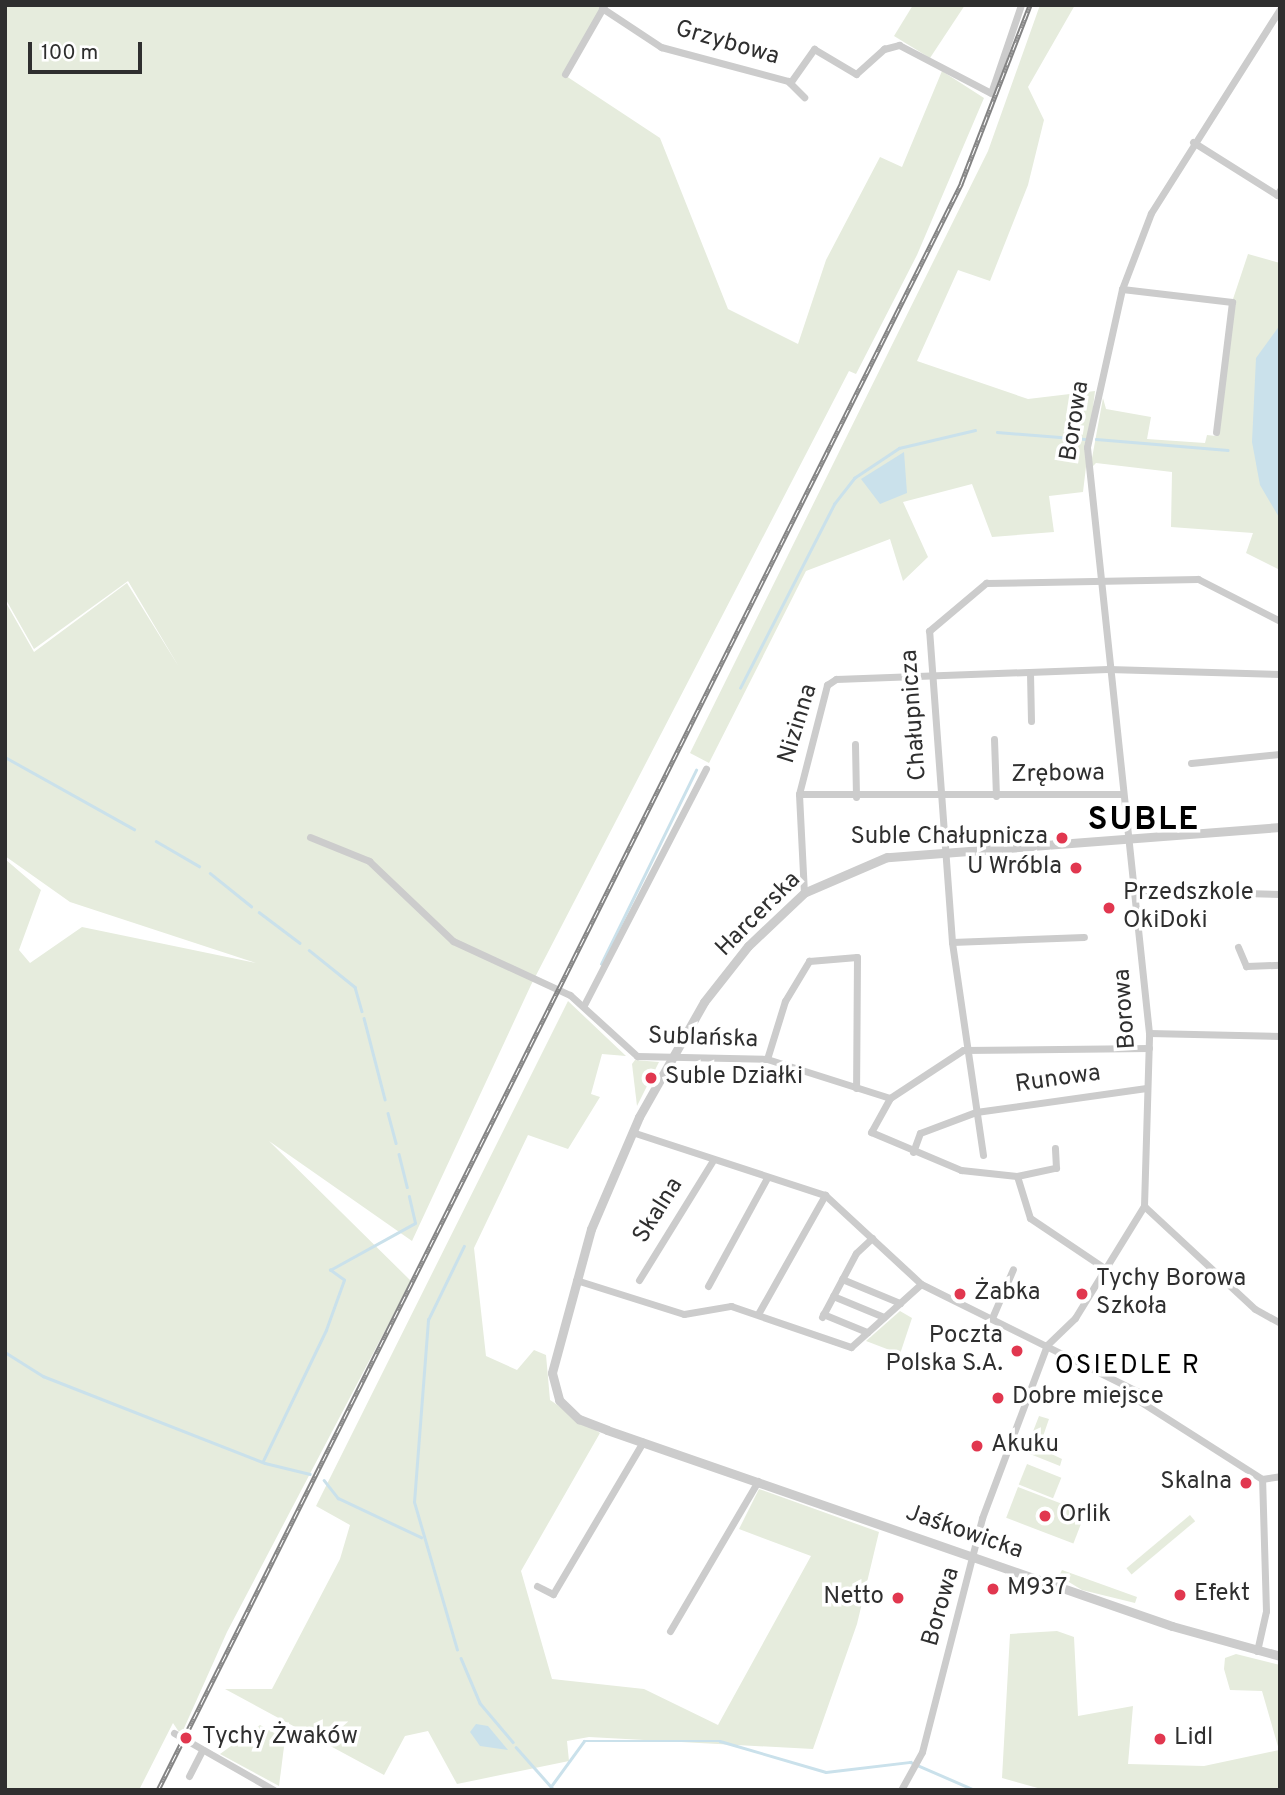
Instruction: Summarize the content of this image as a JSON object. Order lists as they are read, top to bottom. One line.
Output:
{"streets":{"street":["Grzybowa","Borowa","Chałupnicza","Nizinna","Zrębowa","Harcerska","Sublańska","Runowa","Skalna","Jaśkowicka"]},"crossings":[["Borowa","Chałupnicza"],["Borowa","Nizinna"],["Borowa","Zrębowa"],["Borowa","Harcerska"],["Borowa","Runowa"],["Borowa","Skalna"],["Borowa","Jaśkowicka"],["Chałupnicza","Nizinna"],["Chałupnicza","Zrębowa"],["Chałupnicza","Harcerska"],["Nizinna","Zrębowa"],["Nizinna","Harcerska"],["Harcerska","Sublańska"],["Harcerska","Skalna"],["Harcerska","Jaśkowicka"]],"districts":["SUBLE","OSIEDLE R"],"places":["Suble Chałupnicza","U Wróbla","Przedszkole OkiDoki","Suble Działki","Żabka","Tychy Borowa Szkoła","Poczta Polska S.A.","Dobre miejsce","Akuku","Skalna","Orlik","M937","Efekt","Netto","Tychy Żwaków","Lidl"],"scale_bar":"100 m"}
